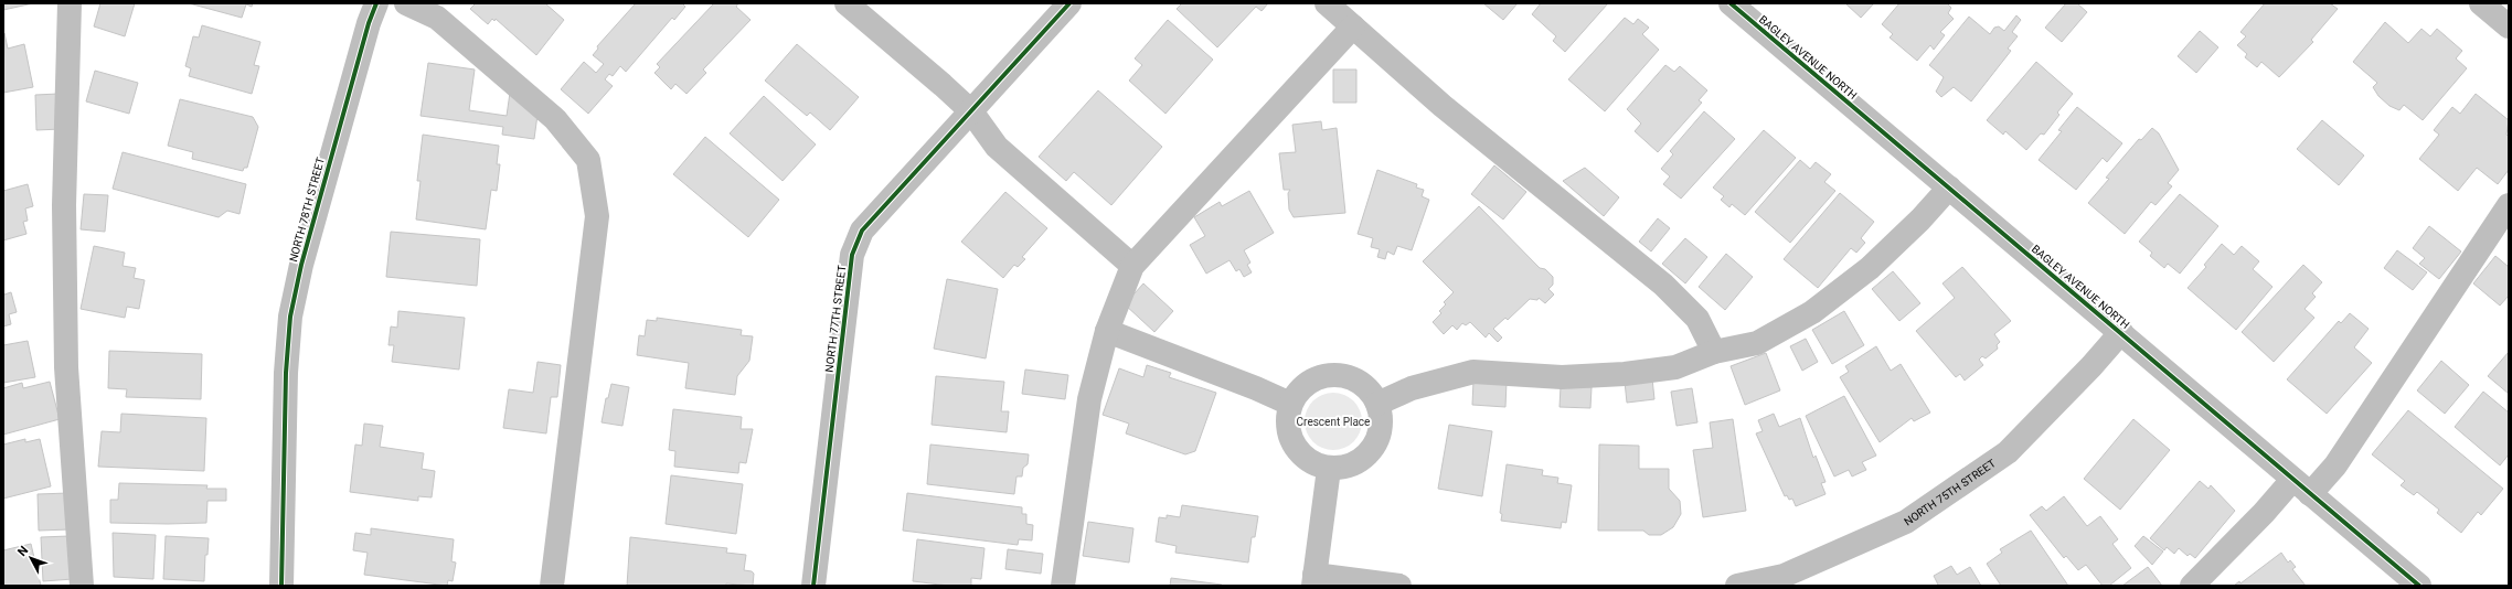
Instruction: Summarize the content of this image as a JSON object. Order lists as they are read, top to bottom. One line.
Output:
{"streets":{"street":["BAGLEY AVENUE NORTH","NORTH 78TH STREET","NORTH 77TH STREET","NORTH 75TH STREET"]},"crossings":[["BAGLEY AVENUE NORTH","NORTH 75TH STREET"]],"parks":["Crescent Place"],"north":"top left"}
